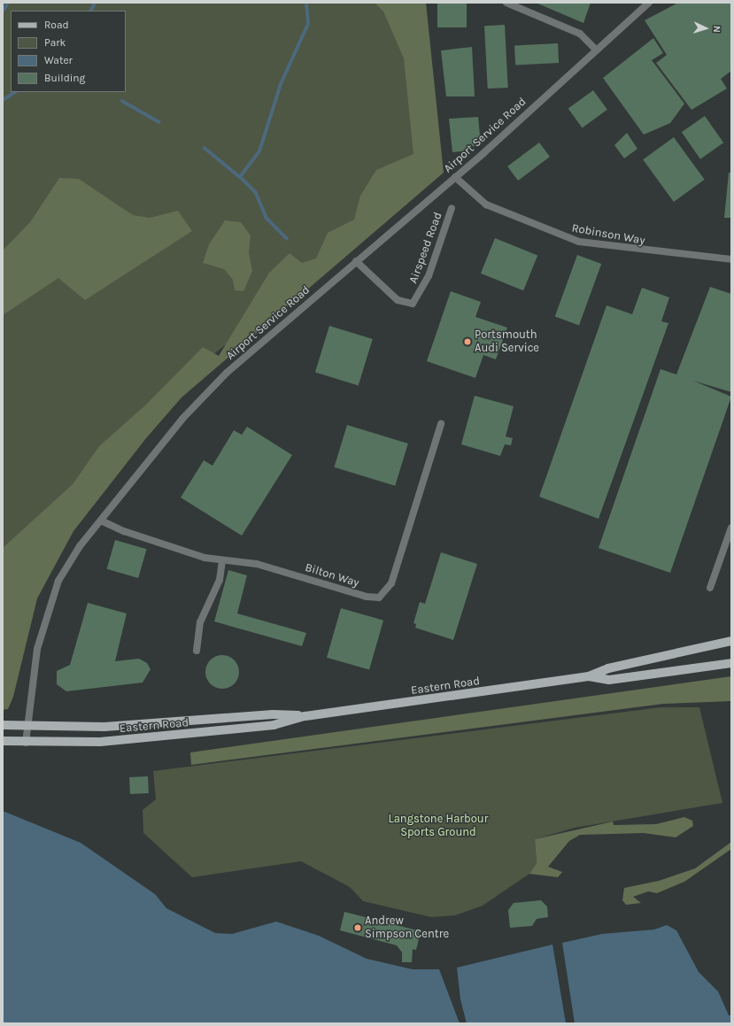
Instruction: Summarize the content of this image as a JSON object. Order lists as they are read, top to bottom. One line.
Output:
{"streets":{"main road":["Eastern Road"],"street":["Airport Service Road","Robinson Way","Airspeed Road","Bilton Way"]},"crossings":[["Airport Service Road","Robinson Way"],["Airport Service Road","Airspeed Road"],["Airport Service Road","Bilton Way"],["Airport Service Road","Eastern Road"]],"parks":["Langstone Harbour Sports Ground"],"places":["Portsmouth Audi Service","Andrew Simpson Centre"],"legend":["Road","Park","Water","Building"],"north":"right"}
